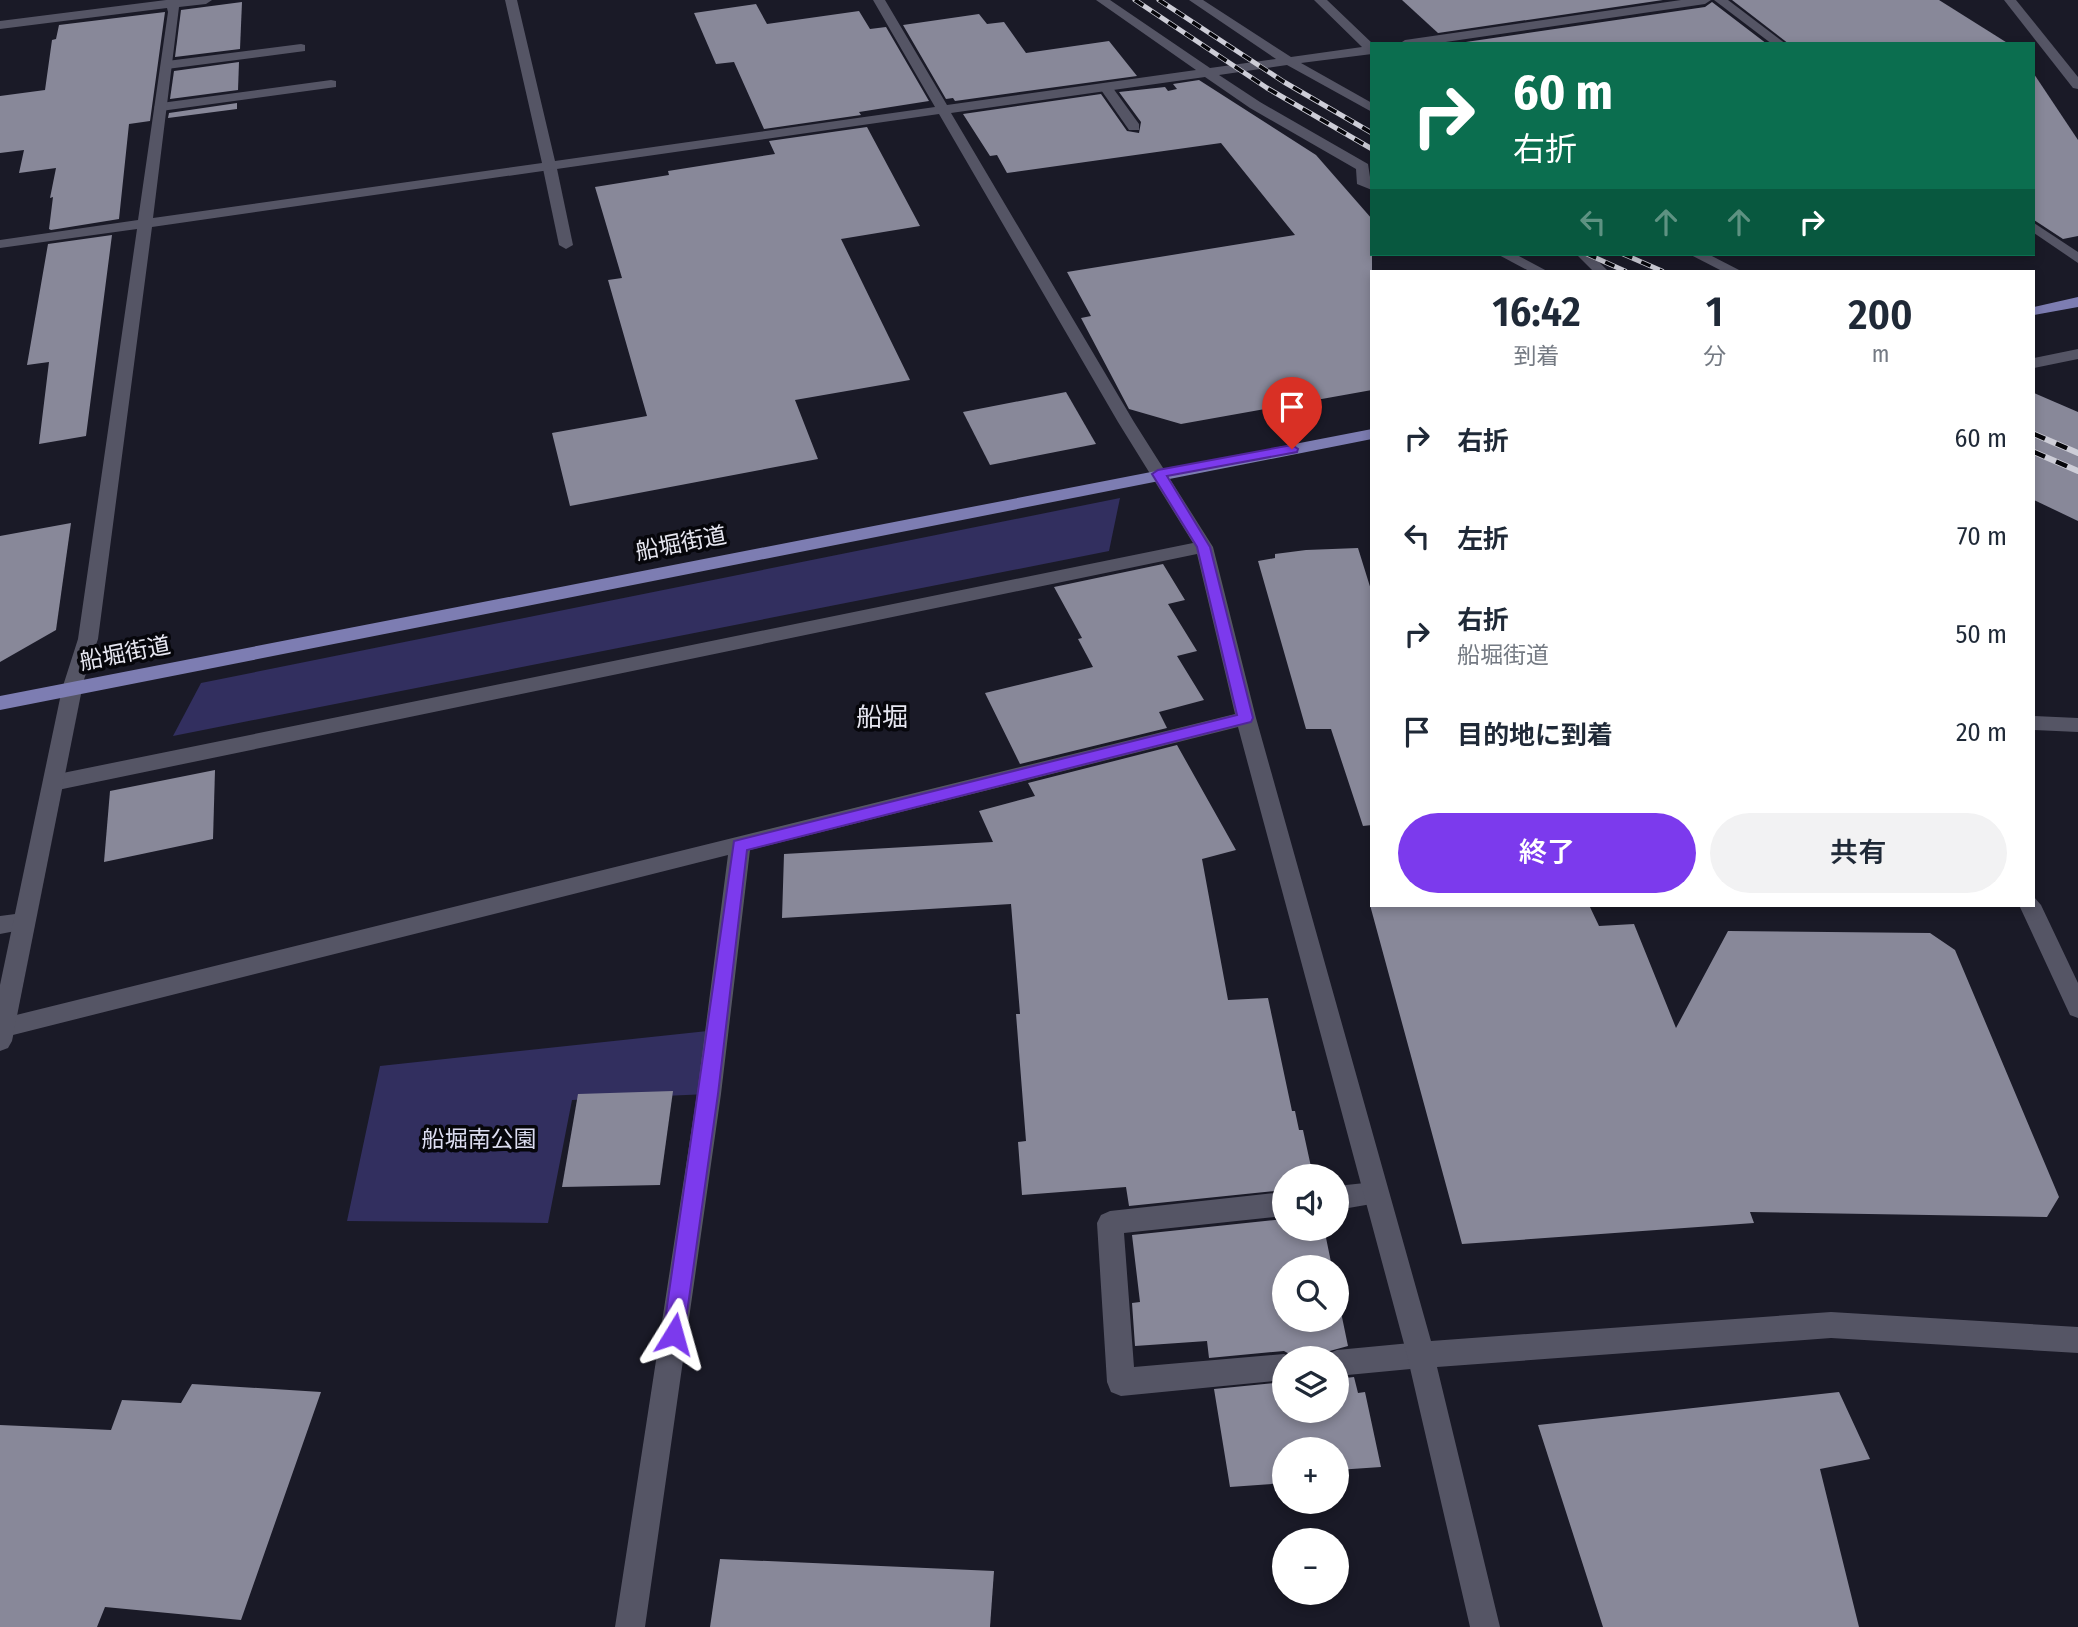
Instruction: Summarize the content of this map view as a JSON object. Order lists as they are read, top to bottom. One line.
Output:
{"streets":{"main road":["船堀街道"]},"districts":["船堀"],"parks":["船堀南公園"],"page":{"turn":["60 m","右折"],"eta":["16:42","到着","1","分","200","m"],"list":[{"name":"右折","value":"60 m"},{"name":"左折","value":"70 m"},{"name":"右折","note":"船堀街道","value":"50 m"},{"name":"目的地に到着","value":"20 m"}],"buttons":["終了","共有"],"map_buttons":["+","−"]}}
